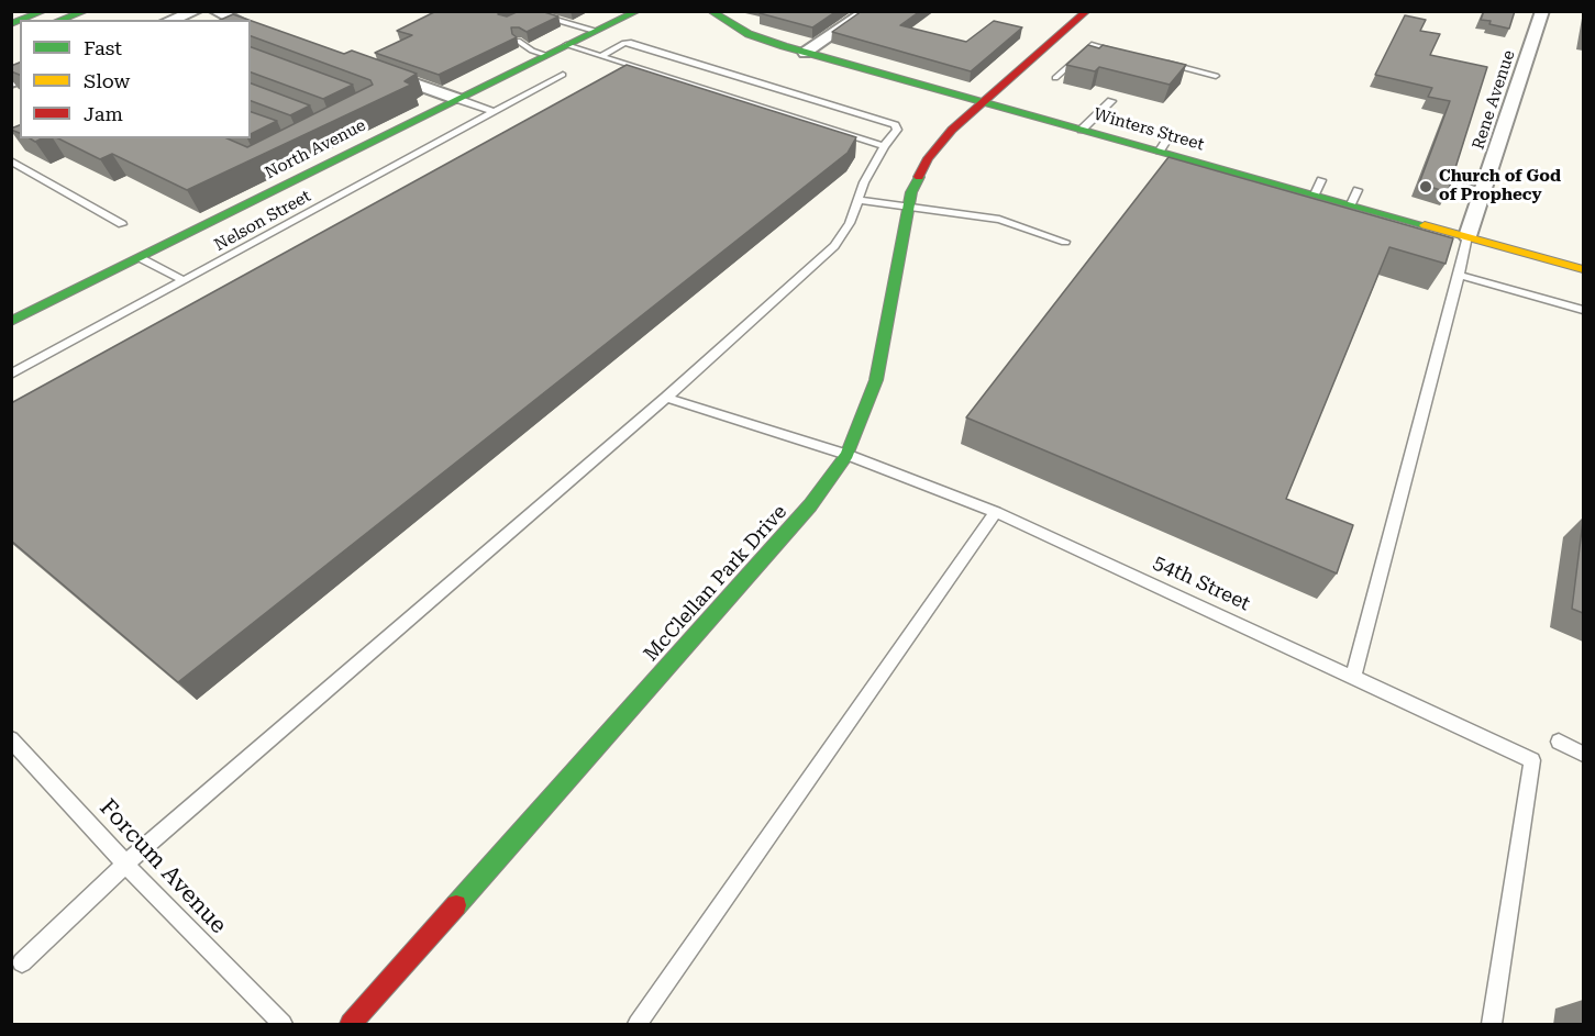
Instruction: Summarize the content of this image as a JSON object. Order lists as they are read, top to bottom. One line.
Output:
{"streets":{"main road":["Winters Street","North Avenue","McClellan Park Drive"],"street":["Rene Avenue"],"lane":["Nelson Street","54th Street","Forcum Avenue"]},"crossings":[["Rene Avenue","Winters Street"],["Winters Street","McClellan Park Drive"],["McClellan Park Drive","54th Street"]],"places":["Church of God of Prophecy"],"legend":["Fast","Slow","Jam"]}
